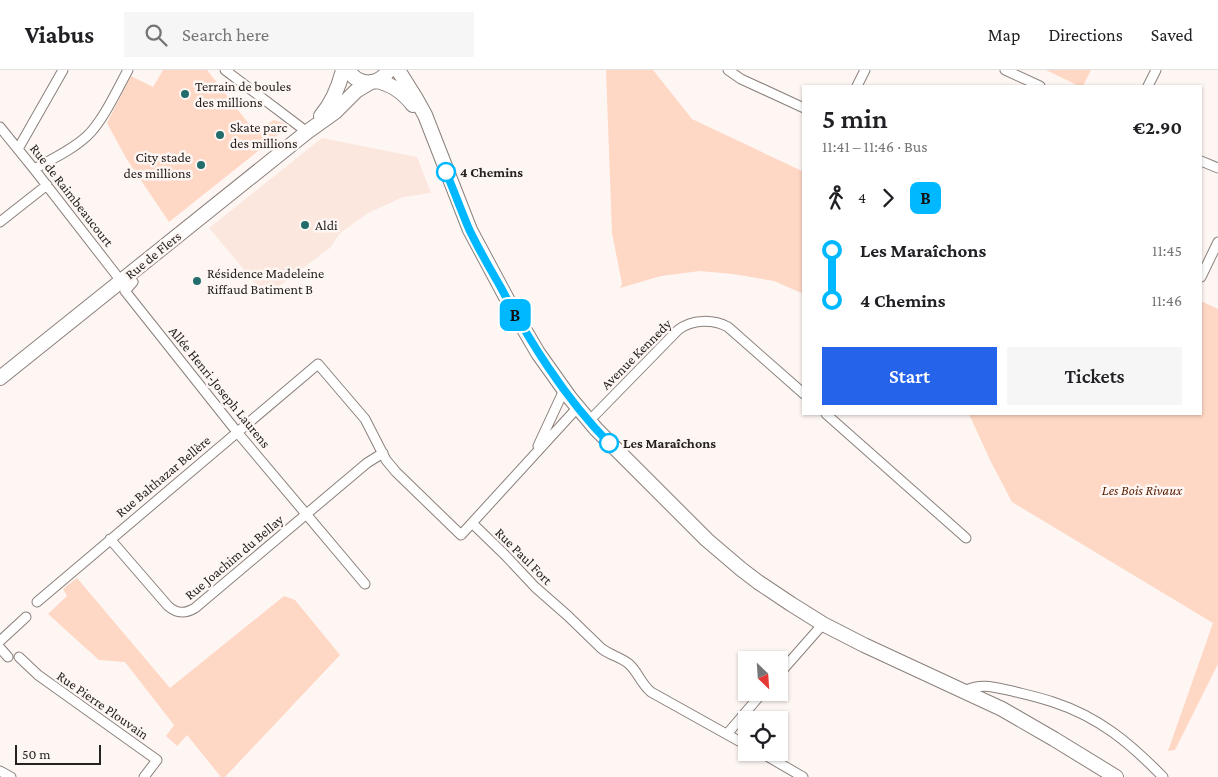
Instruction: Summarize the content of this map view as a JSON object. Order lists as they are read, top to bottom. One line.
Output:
{"streets":{"street":["Rue de Raimbeaucourt","Rue de Flers","Avenue Kennedy","Allée Henri-Joseph Laurens","Rue Balthazar Bellère","Rue Paul Fort","Rue Joachim du Bellay","Rue Pierre Plouvain"]},"crossings":[["Rue de Raimbeaucourt","Rue de Flers"],["Rue de Raimbeaucourt","Allée Henri-Joseph Laurens"],["Rue de Flers","Allée Henri-Joseph Laurens"],["Allée Henri-Joseph Laurens","Rue Balthazar Bellère"],["Allée Henri-Joseph Laurens","Rue Joachim du Bellay"],["Rue Balthazar Bellère","Rue Joachim du Bellay"]],"parks":["Les Bois Rivaux"],"places":["Terrain de boules des millions","Skate parc des millions","City stade des millions","4 Chemins","Aldi","Résidence Madeleine Riffaud Batiment B","Les Maraîchons"],"lines":["bus line B"],"scale_bar":"50 m","north":"bottom right","page":{"header":"Viabus","search":"Search here","nav":["Map","Directions","Saved"],"on_map":"B","heading":["5 min","11:41 – 11:46 · Bus","€2.90"],"legs":["4","B"],"list":[{"name":"Les Maraîchons","value":"11:45"},{"name":"4 Chemins","value":"11:46"}],"buttons":["Start","Tickets"],"scale":"50 m"}}
